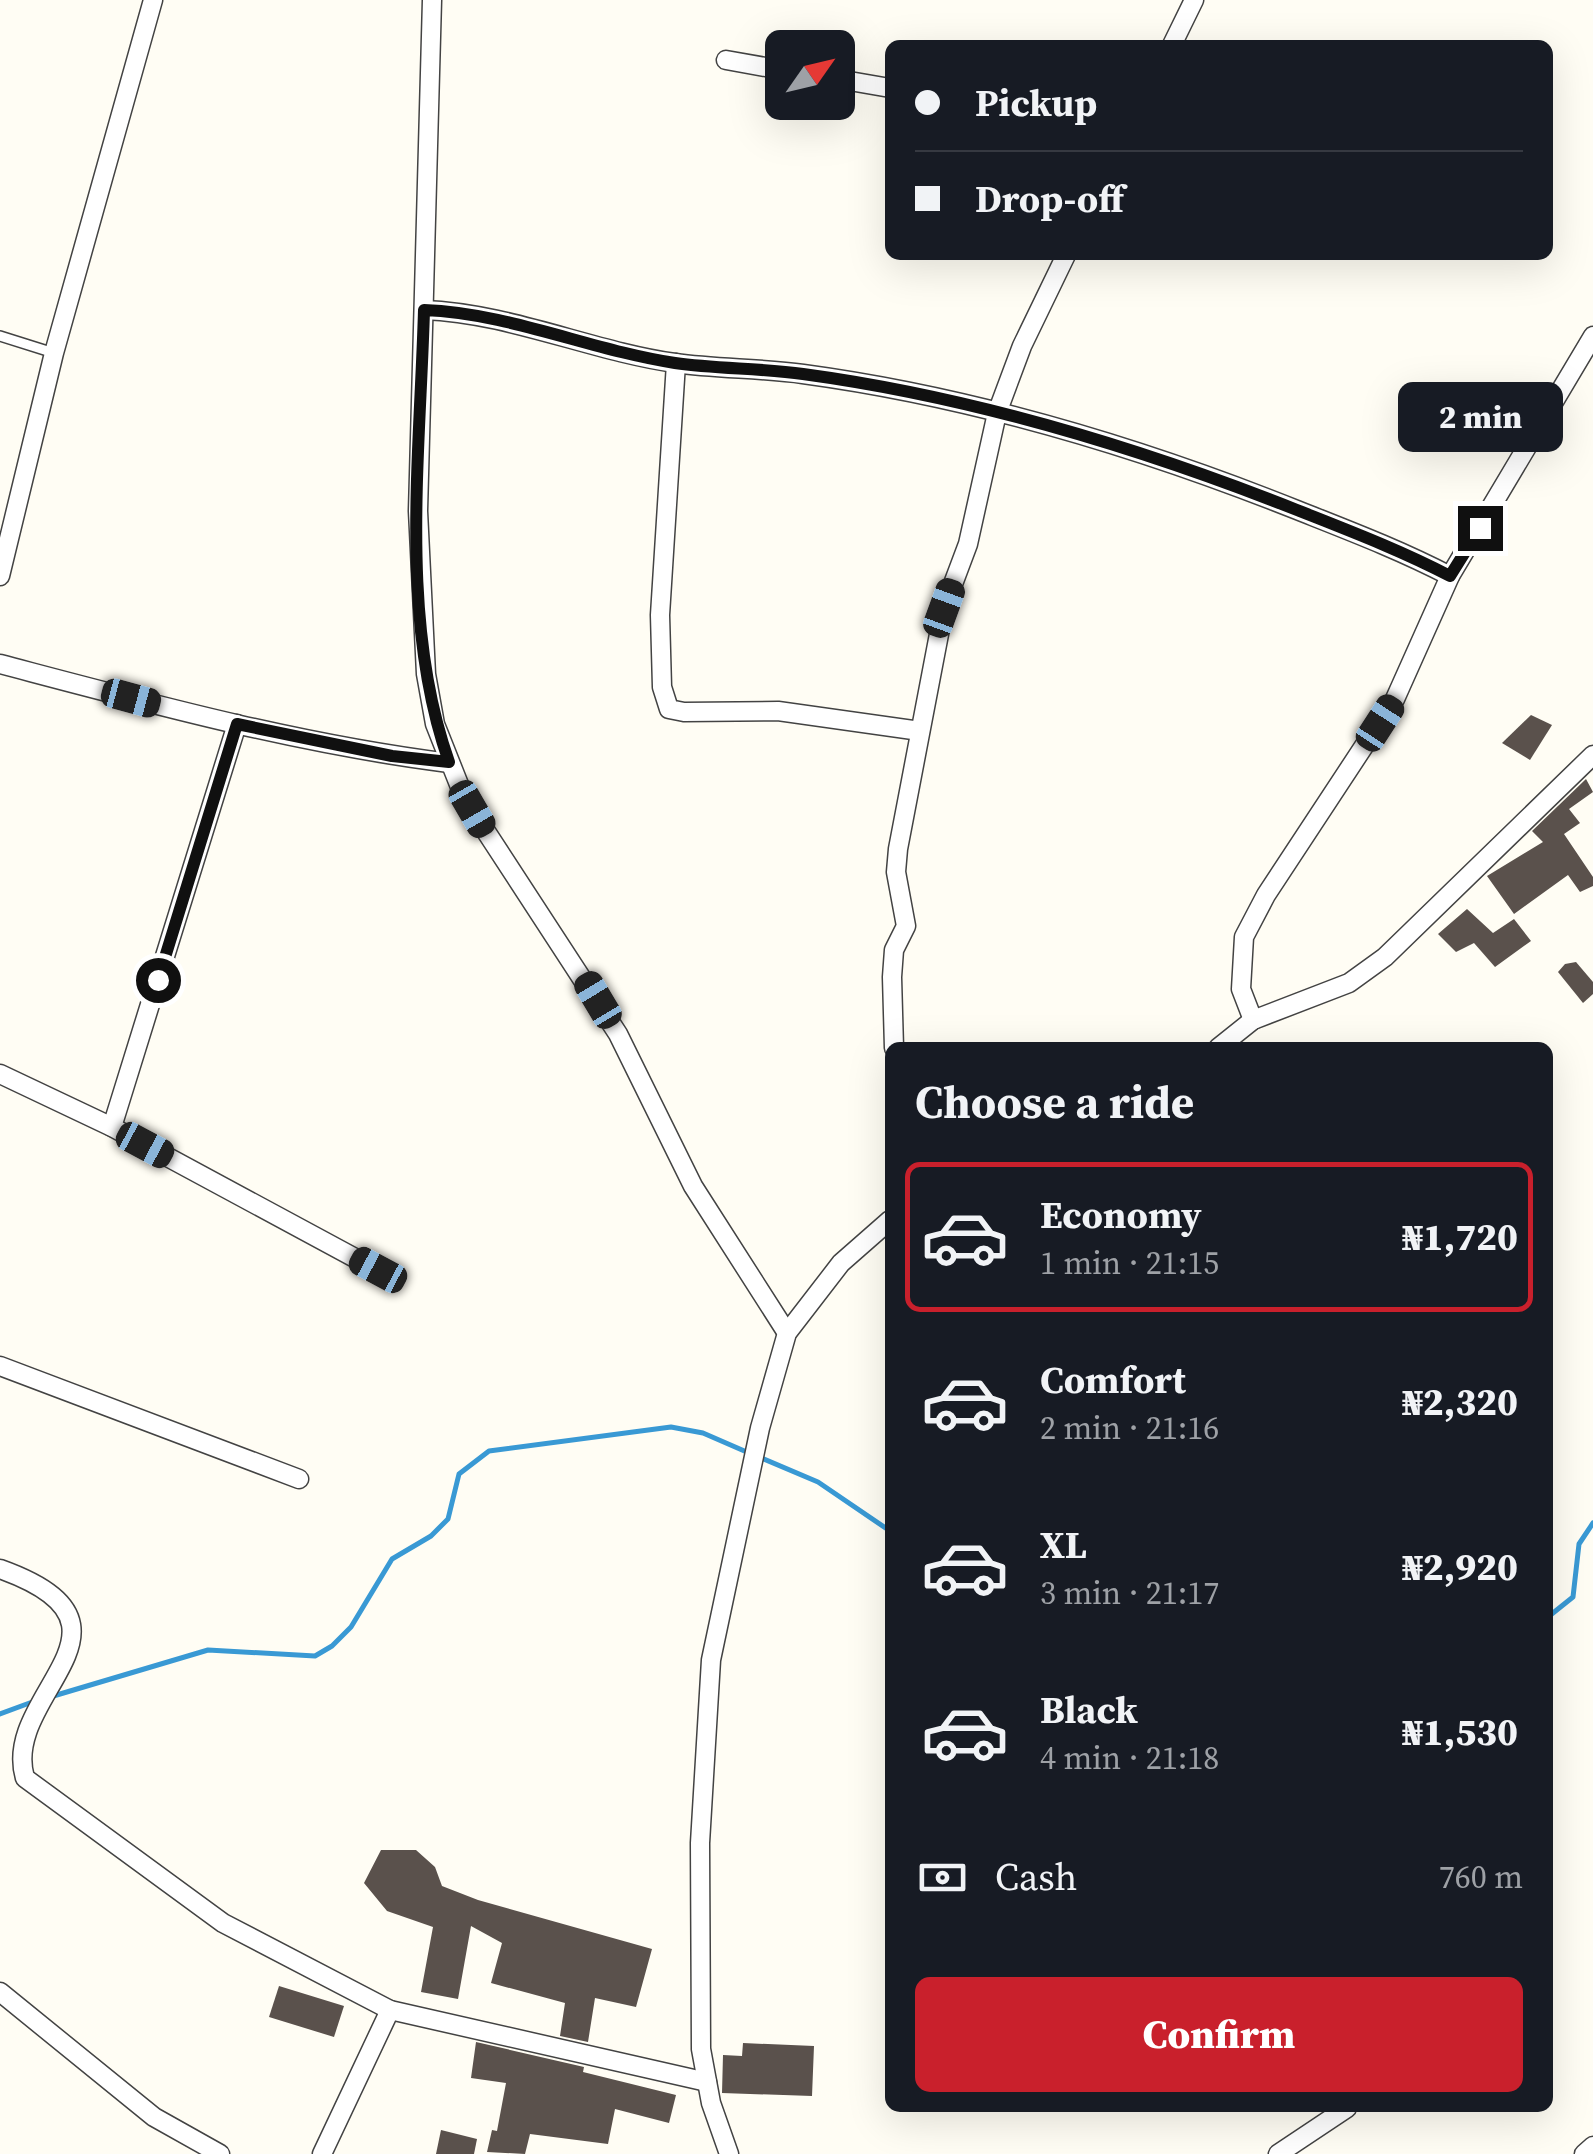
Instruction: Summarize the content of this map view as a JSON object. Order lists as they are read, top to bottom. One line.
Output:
{"north":"top right","page":{"banner":["Pickup","Drop-off"],"bubble":"2 min","heading":"Choose a ride","list":[{"name":"Economy","note":"1 min · 21:15","value":"₦1,720"},{"name":"Comfort","note":"2 min · 21:16","value":"₦2,320"},{"name":"XL","note":"3 min · 21:17","value":"₦2,920"},{"name":"Black","note":"4 min · 21:18","value":"₦1,530"}],"pay":["Cash","760 m"],"buttons":"Confirm"}}
